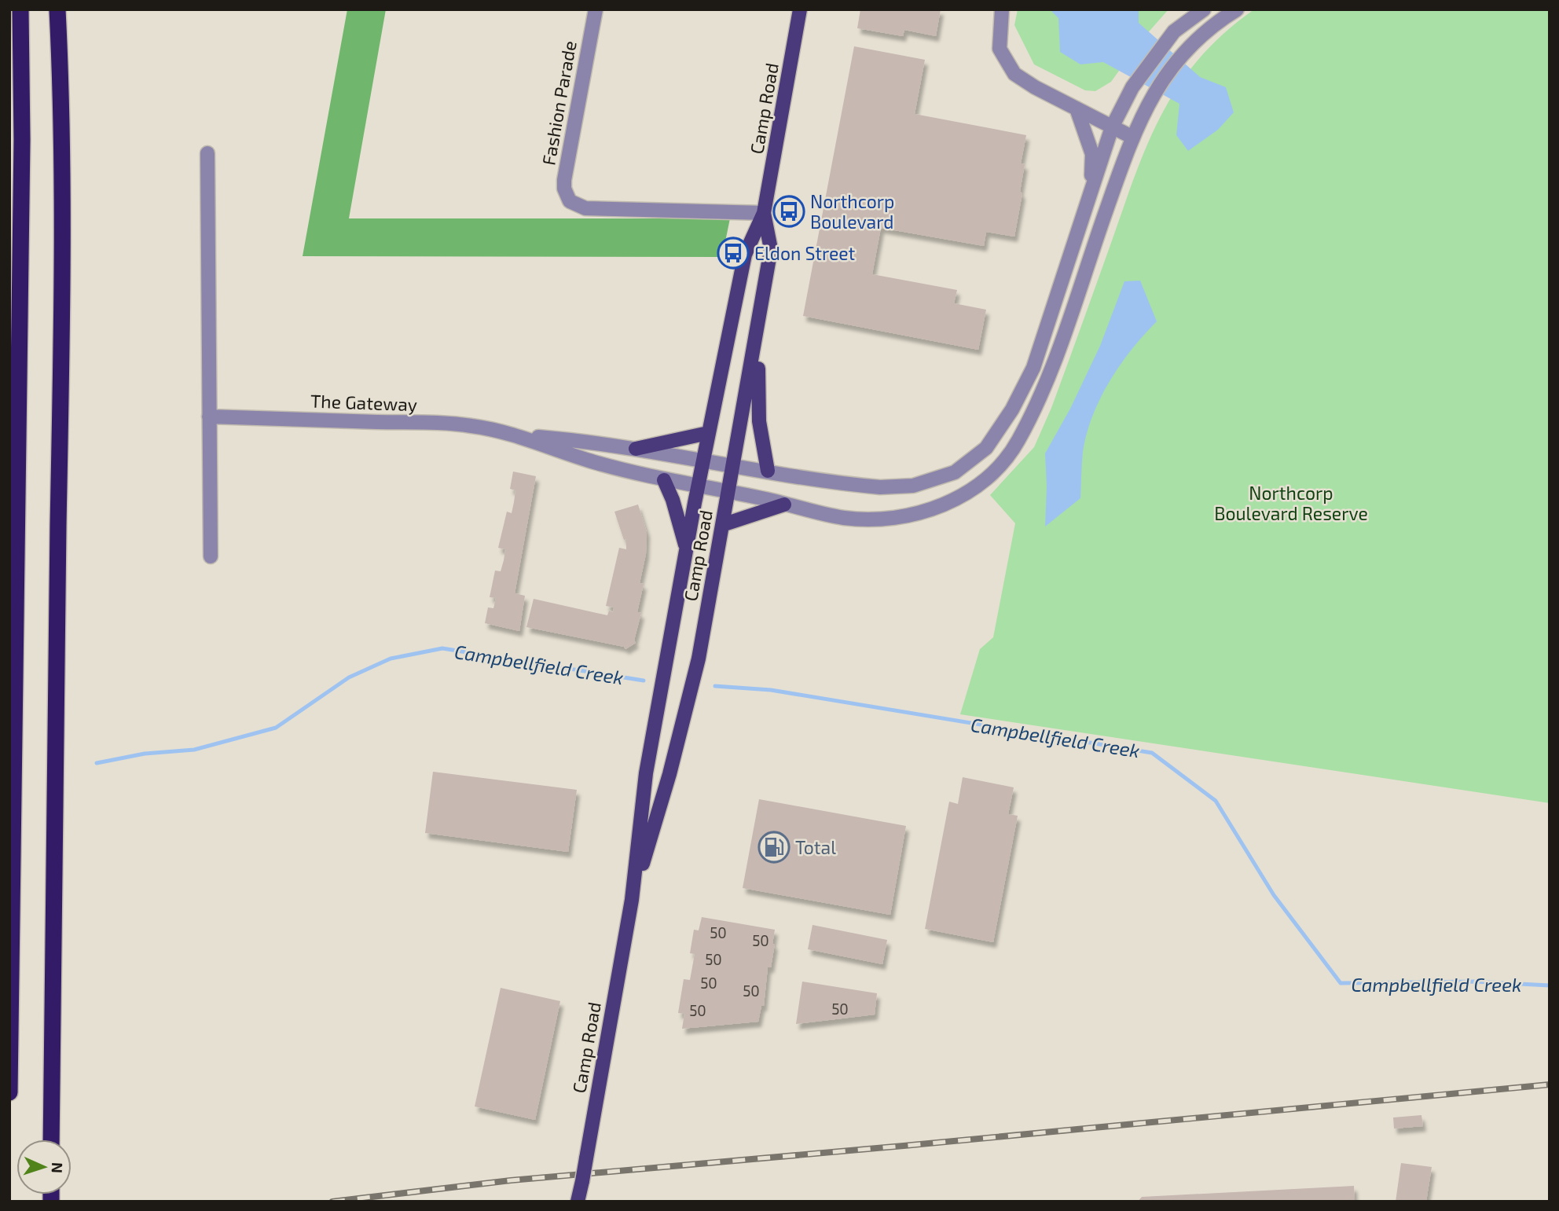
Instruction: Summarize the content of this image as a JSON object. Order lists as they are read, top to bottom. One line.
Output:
{"streets":{"main road":["Camp Road"],"street":["Fashion Parade","The Gateway"]},"crossings":[["Fashion Parade","Camp Road"],["Camp Road","The Gateway"]],"water":["Campbellfield Creek"],"parks":["Northcorp Boulevard Reserve"],"places":{"bus stop":["Northcorp Boulevard","Eldon Street"],"fuel station":["Total"]},"house_numbers":["50","50","50","50","50","50","50"],"north":"right"}
